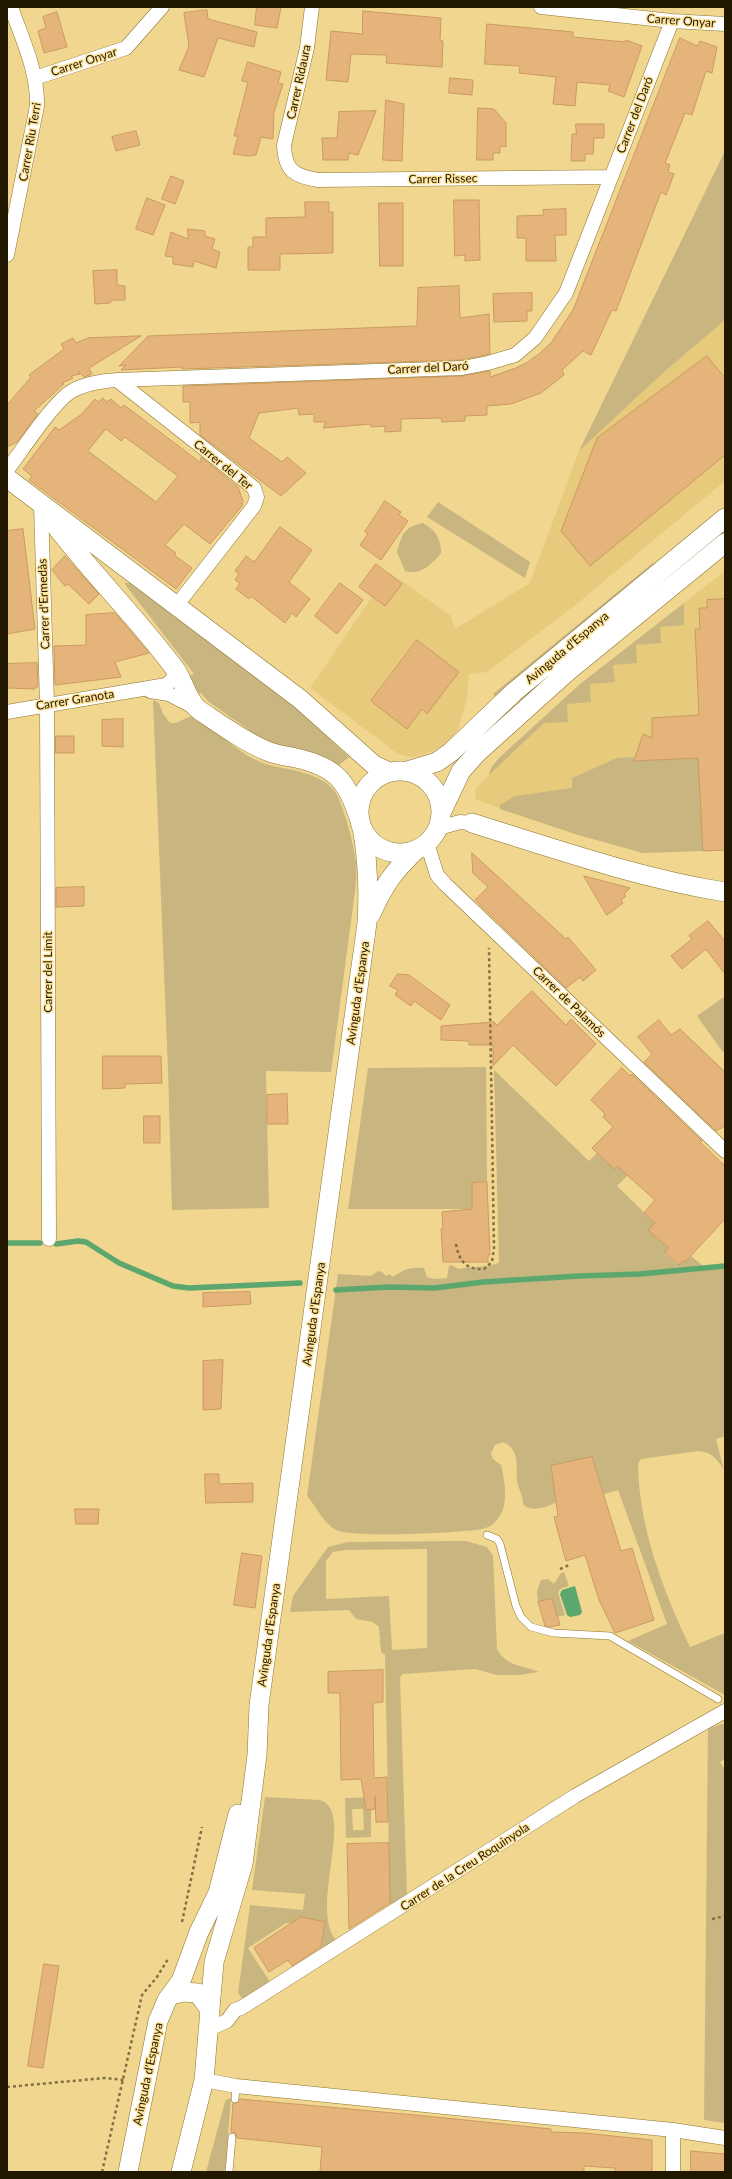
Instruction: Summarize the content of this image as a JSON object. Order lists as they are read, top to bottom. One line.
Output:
{"streets":{"main road":["Avinguda d'Espanya"],"street":["Carrer Onyar","Carrer Ridaura","Carrer del Daró","Carrer Riu Terri","Carrer Rissec","Carrer del Ter","Carrer d'Ermedàs","Carrer Granota","Carrer del Límit","Carrer de Palamós","Carrer de la Creu Roquinyola"]},"crossings":[["Carrer Onyar","Carrer del Daró"],["Carrer Onyar","Carrer Riu Terri"],["Carrer Ridaura","Carrer Rissec"],["Carrer del Daró","Carrer Rissec"],["Carrer del Daró","Carrer del Ter"],["Carrer d'Ermedàs","Carrer Granota"],["Carrer d'Ermedàs","Carrer del Límit"],["Avinguda d'Espanya","Carrer de Palamós"],["Avinguda d'Espanya","Carrer de la Creu Roquinyola"],["Carrer Granota","Carrer del Límit"]]}
